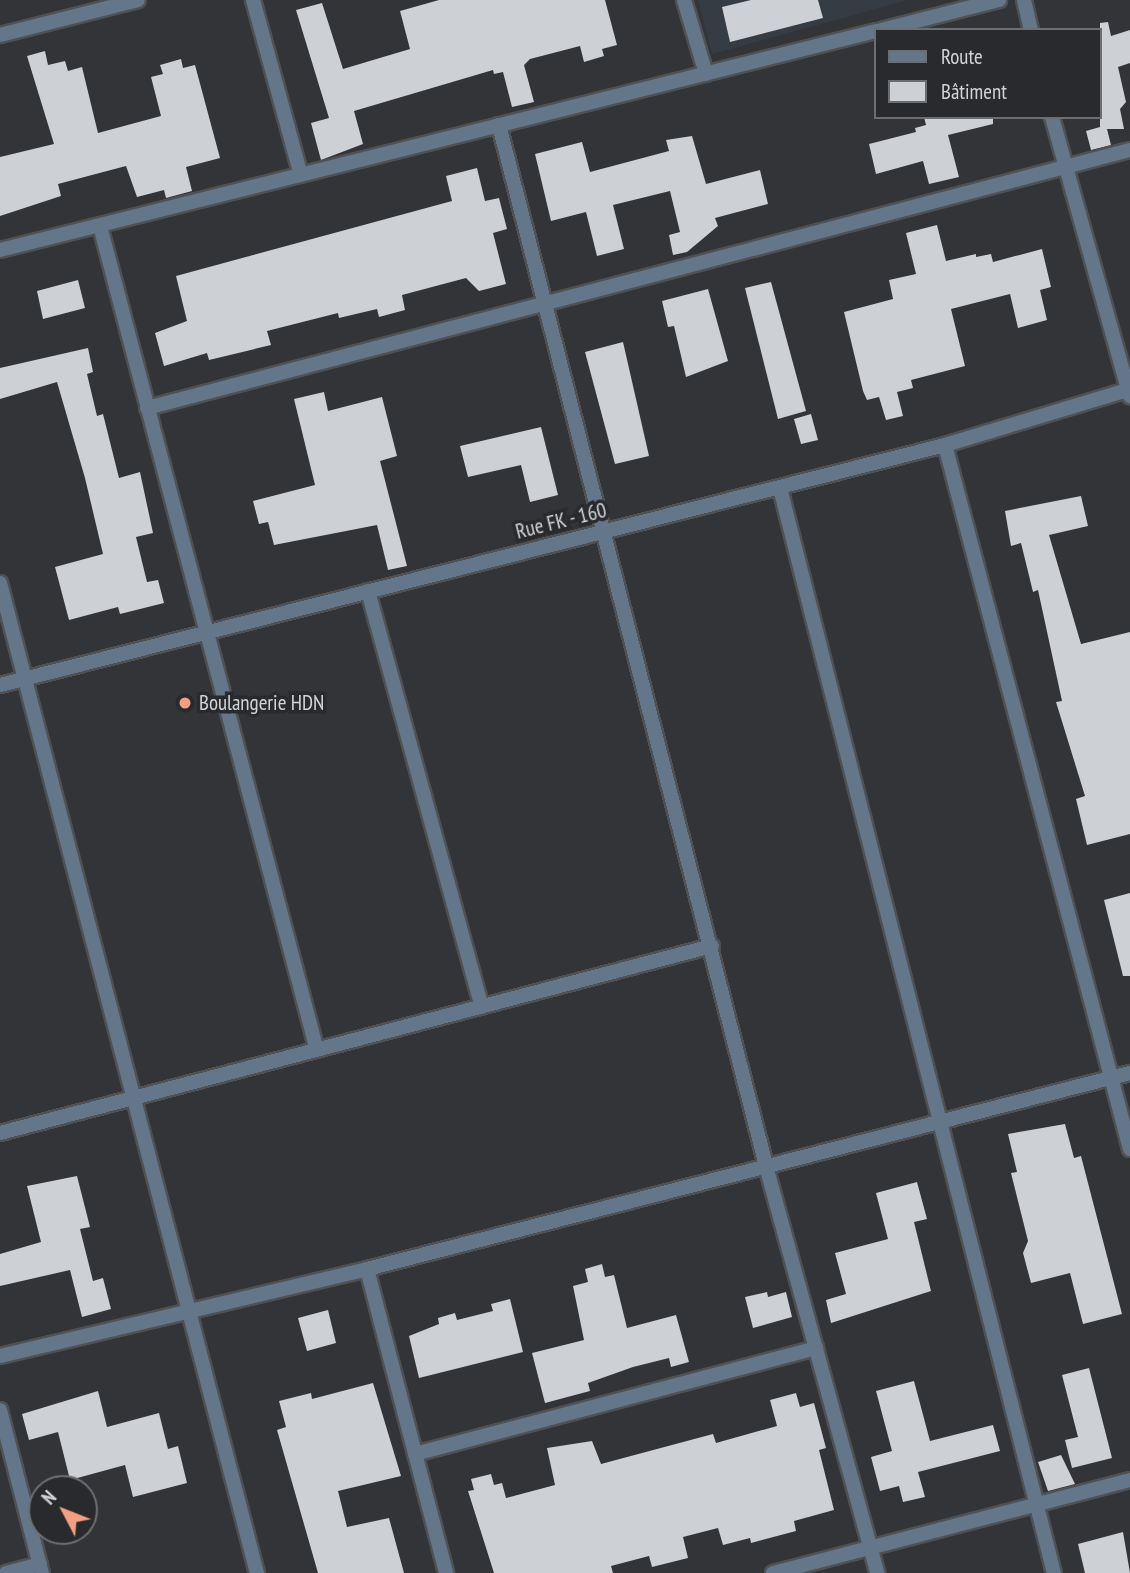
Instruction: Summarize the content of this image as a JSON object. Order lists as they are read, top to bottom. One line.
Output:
{"streets":{"street":["Rue FK - 160"]},"places":["Boulangerie HDN"],"legend":["Route","Bâtiment"],"north":"top left"}
